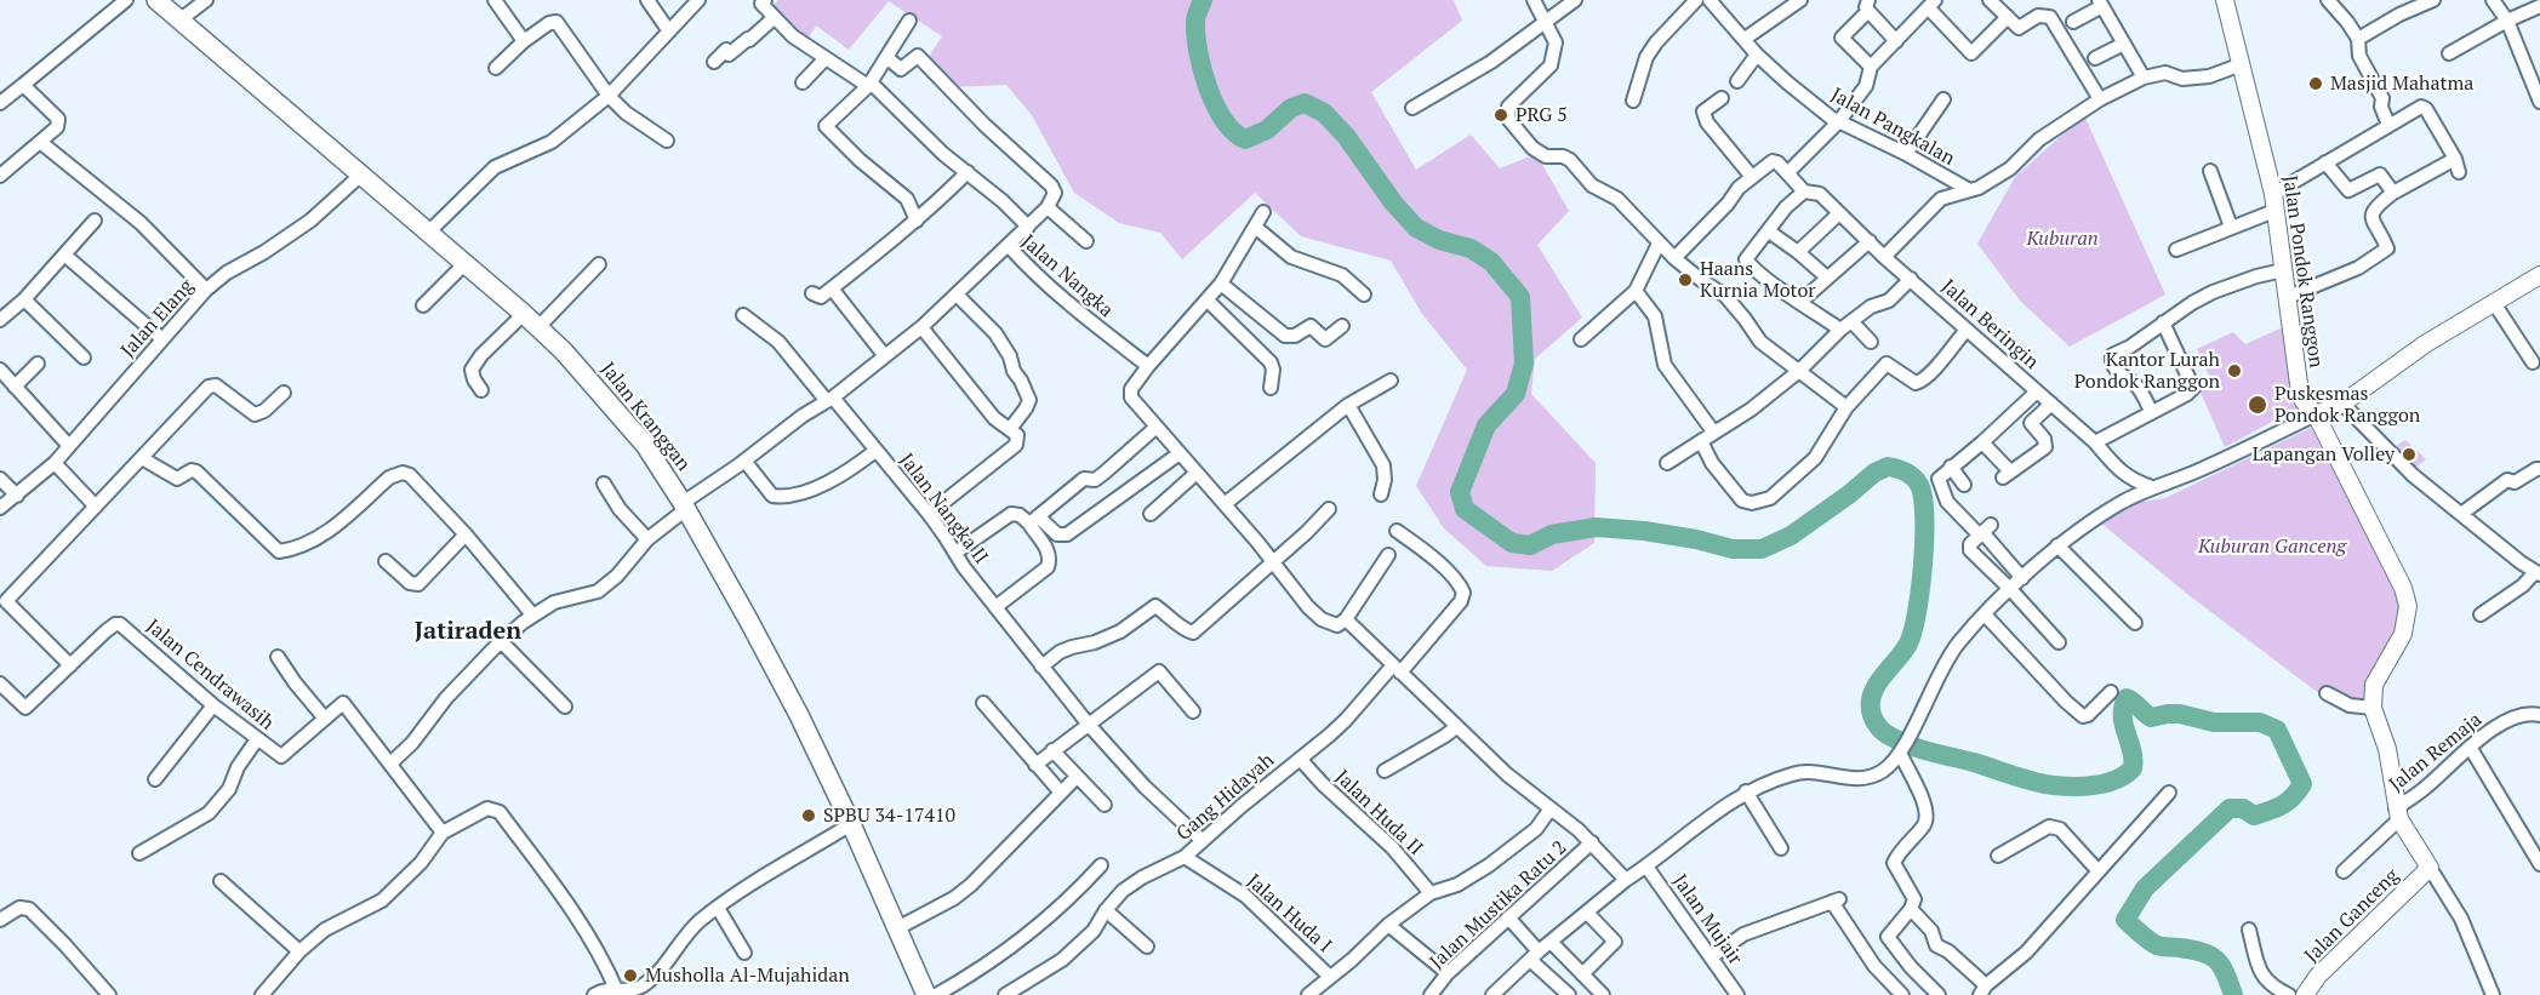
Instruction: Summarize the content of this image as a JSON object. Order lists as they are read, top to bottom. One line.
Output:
{"streets":{"main road":["Jalan Kranggan"],"street":["Jalan Pangkalan","Jalan Pondok Ranggon","Jalan Nangka","Jalan Elang","Jalan Beringin","Jalan Nangka II","Jalan Cendrawasih","Jalan Remaja","Gang Hidayah","Jalan Huda II","Jalan Mustika Ratu 2","Jalan Huda I","Jalan Ganceng","Jalan Mujair"]},"crossings":[["Jalan Nangka","Jalan Kranggan"],["Jalan Nangka","Jalan Nangka II"],["Jalan Elang","Jalan Kranggan"],["Jalan Nangka II","Gang Hidayah"],["Gang Hidayah","Jalan Huda II"],["Gang Hidayah","Jalan Huda I"]],"districts":["Jatiraden"],"parks":["Kuburan","Kuburan Ganceng"],"places":["Masjid Mahatma","PRG 5","Haans Kurnia Motor","Kantor Lurah Pondok Ranggon","Puskesmas Pondok Ranggon","Lapangan Volley","SPBU 34-17410","Musholla Al-Mujahidan"]}
